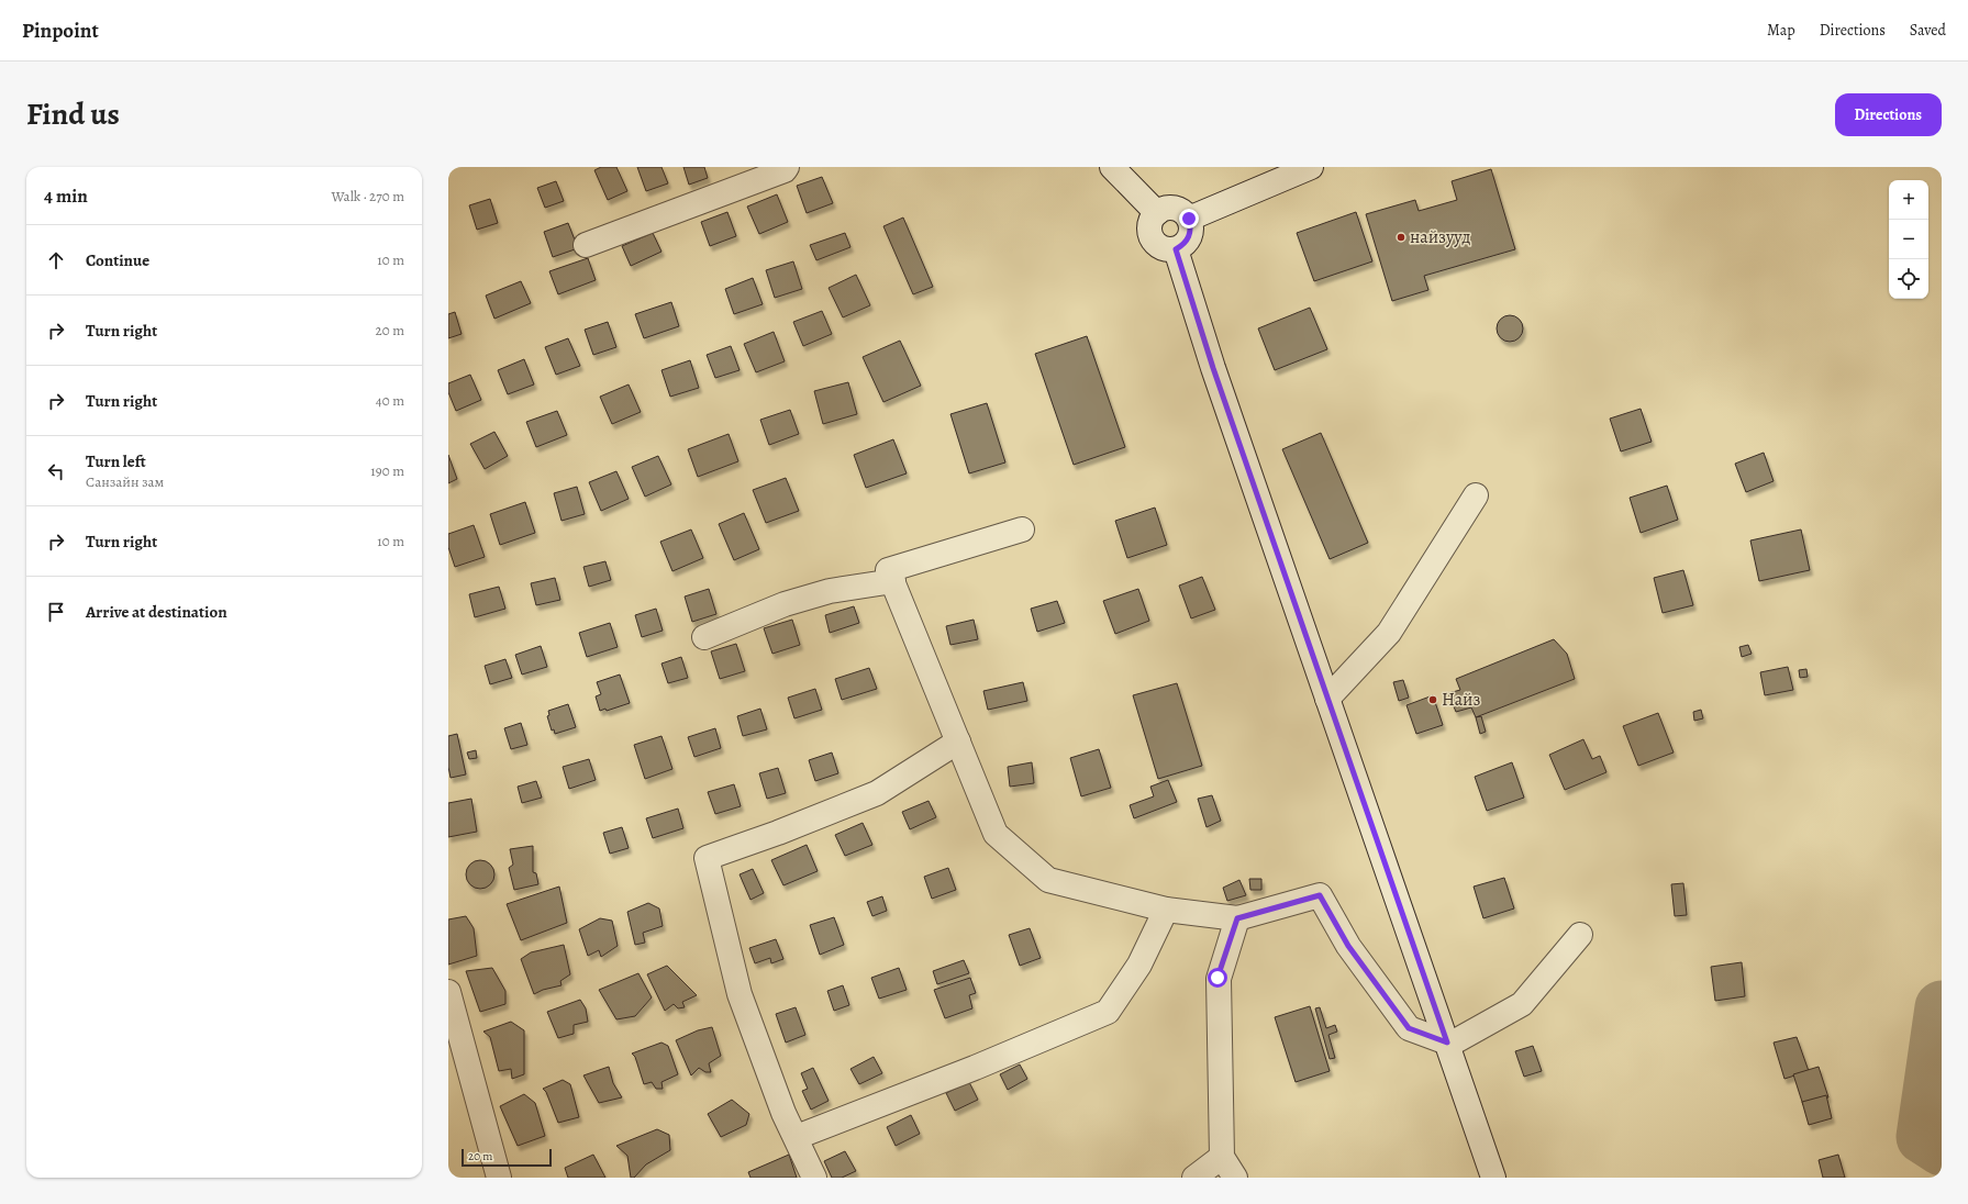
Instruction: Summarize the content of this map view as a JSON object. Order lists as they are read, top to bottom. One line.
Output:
{"places":["найзууд","Найз"],"scale_bar":"20 m","page":{"header":"Pinpoint","nav":["Map","Directions","Saved"],"title":"Find us","buttons":"Directions","heading":["4 min","Walk · 270 m"],"map_buttons":["+","−"],"list":[["Continue","10 m"],["Turn right","20 m"],["Turn right","40 m"],["Turn left","Санзайн зам","190 m"],["Turn right","10 m"],"Arrive at destination"],"scale":"20 m"}}
